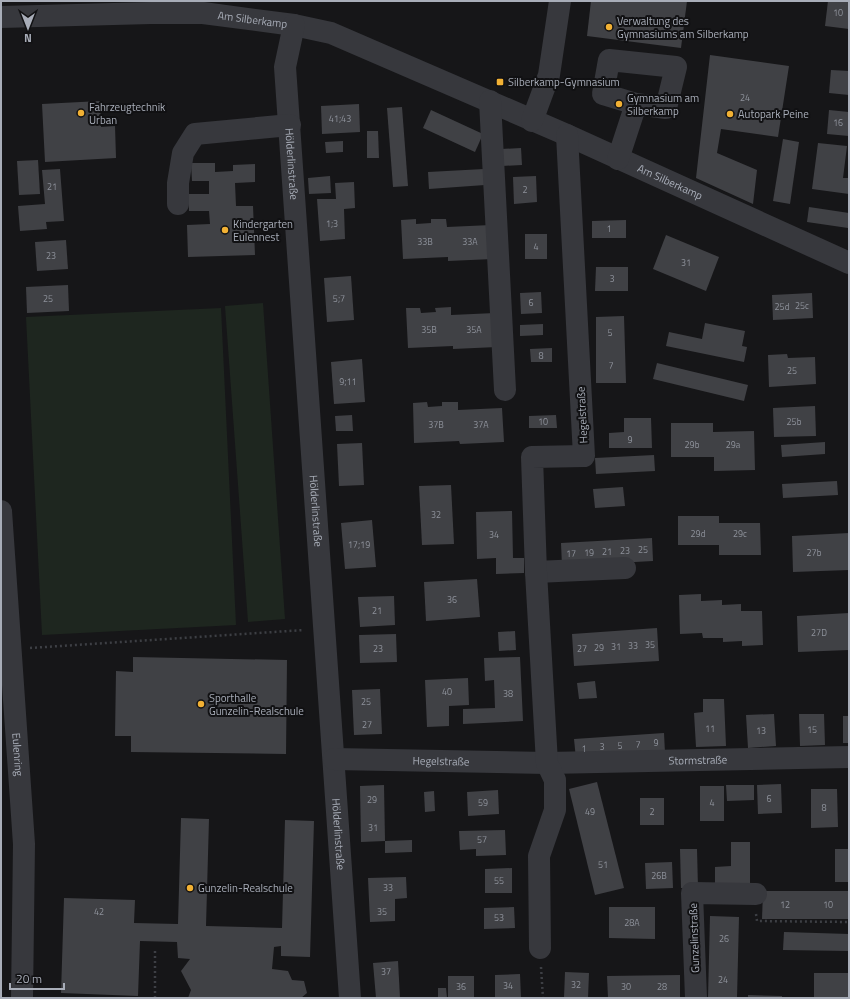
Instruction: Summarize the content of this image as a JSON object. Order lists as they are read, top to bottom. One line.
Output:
{"streets":{"street":["Am Silberkamp","Hölderlinstraße","Hegelstraße","Eulenring","Stormstraße","Gunzelinstraße"]},"crossings":[["Am Silberkamp","Hölderlinstraße"],["Am Silberkamp","Hegelstraße"],["Hölderlinstraße","Hegelstraße"],["Hegelstraße","Stormstraße"]],"places":{"other":["Verwaltung des Gymnasiums am Silberkamp","Gymnasium am Silberkamp","Fahrzeugtechnik Urban","Autopark Peine","Kindergarten Eulennest","Sporthalle Gunzelin-Realschule","Gunzelin-Realschule"],"transit":["Silberkamp-Gymnasium"]},"house_numbers":["10","24","41;43","16","21","2","1;3","1","33B","33A","4","23","31","3","25","5;7","6","25c","25d","35B","35A","5","8","7","25","9;11","10","25b","37B","37A","9","29b","29a","32","29d","29c","34","17;19","25","23","21","19","27b","17","36","21","27D","35","33","31","29","23","27","40","38","25","27","11","15","13","9","7","5","3","1","6","29","59","4","8","49","2","31","57","51","26B","55","33","12","10","42","35","53","28A","26","37","24","32","34","36","30","28"],"scale_bar":"20 m","north":"bottom"}
